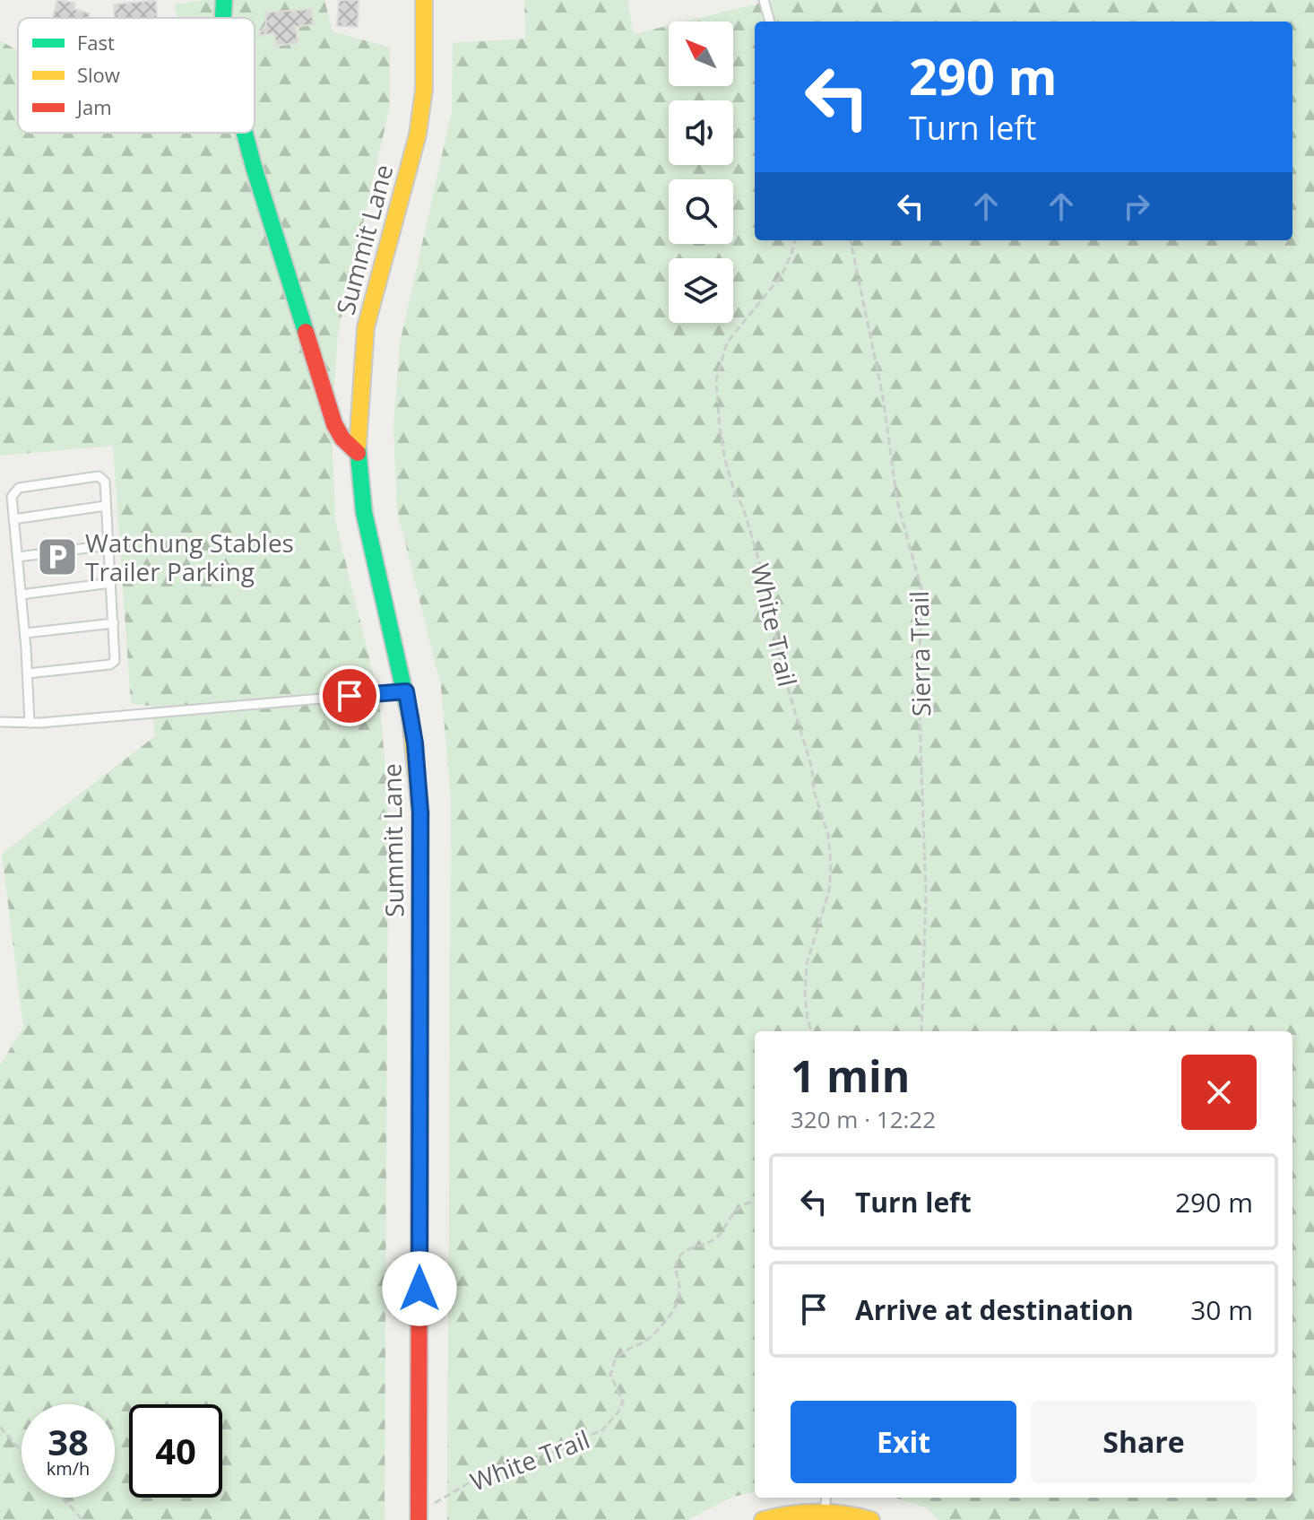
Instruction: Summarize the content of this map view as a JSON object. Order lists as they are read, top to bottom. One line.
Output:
{"streets":{"street":["Summit Lane"],"path":["White Trail","Sierra Trail"]},"crossings":[["Summit Lane","White Trail"]],"places":{"parking":["Watchung Stables Trailer Parking"]},"legend":["Fast","Slow","Jam"],"north":"top left","page":{"turn":["290 m","Turn left"],"heading":["1 min","320 m · 12:22"],"list":[{"name":"Turn left","value":"290 m"},{"name":"Arrive at destination","value":"30 m"}],"buttons":["Exit","Share"],"speed":"38 km/h","limit":"40"}}
